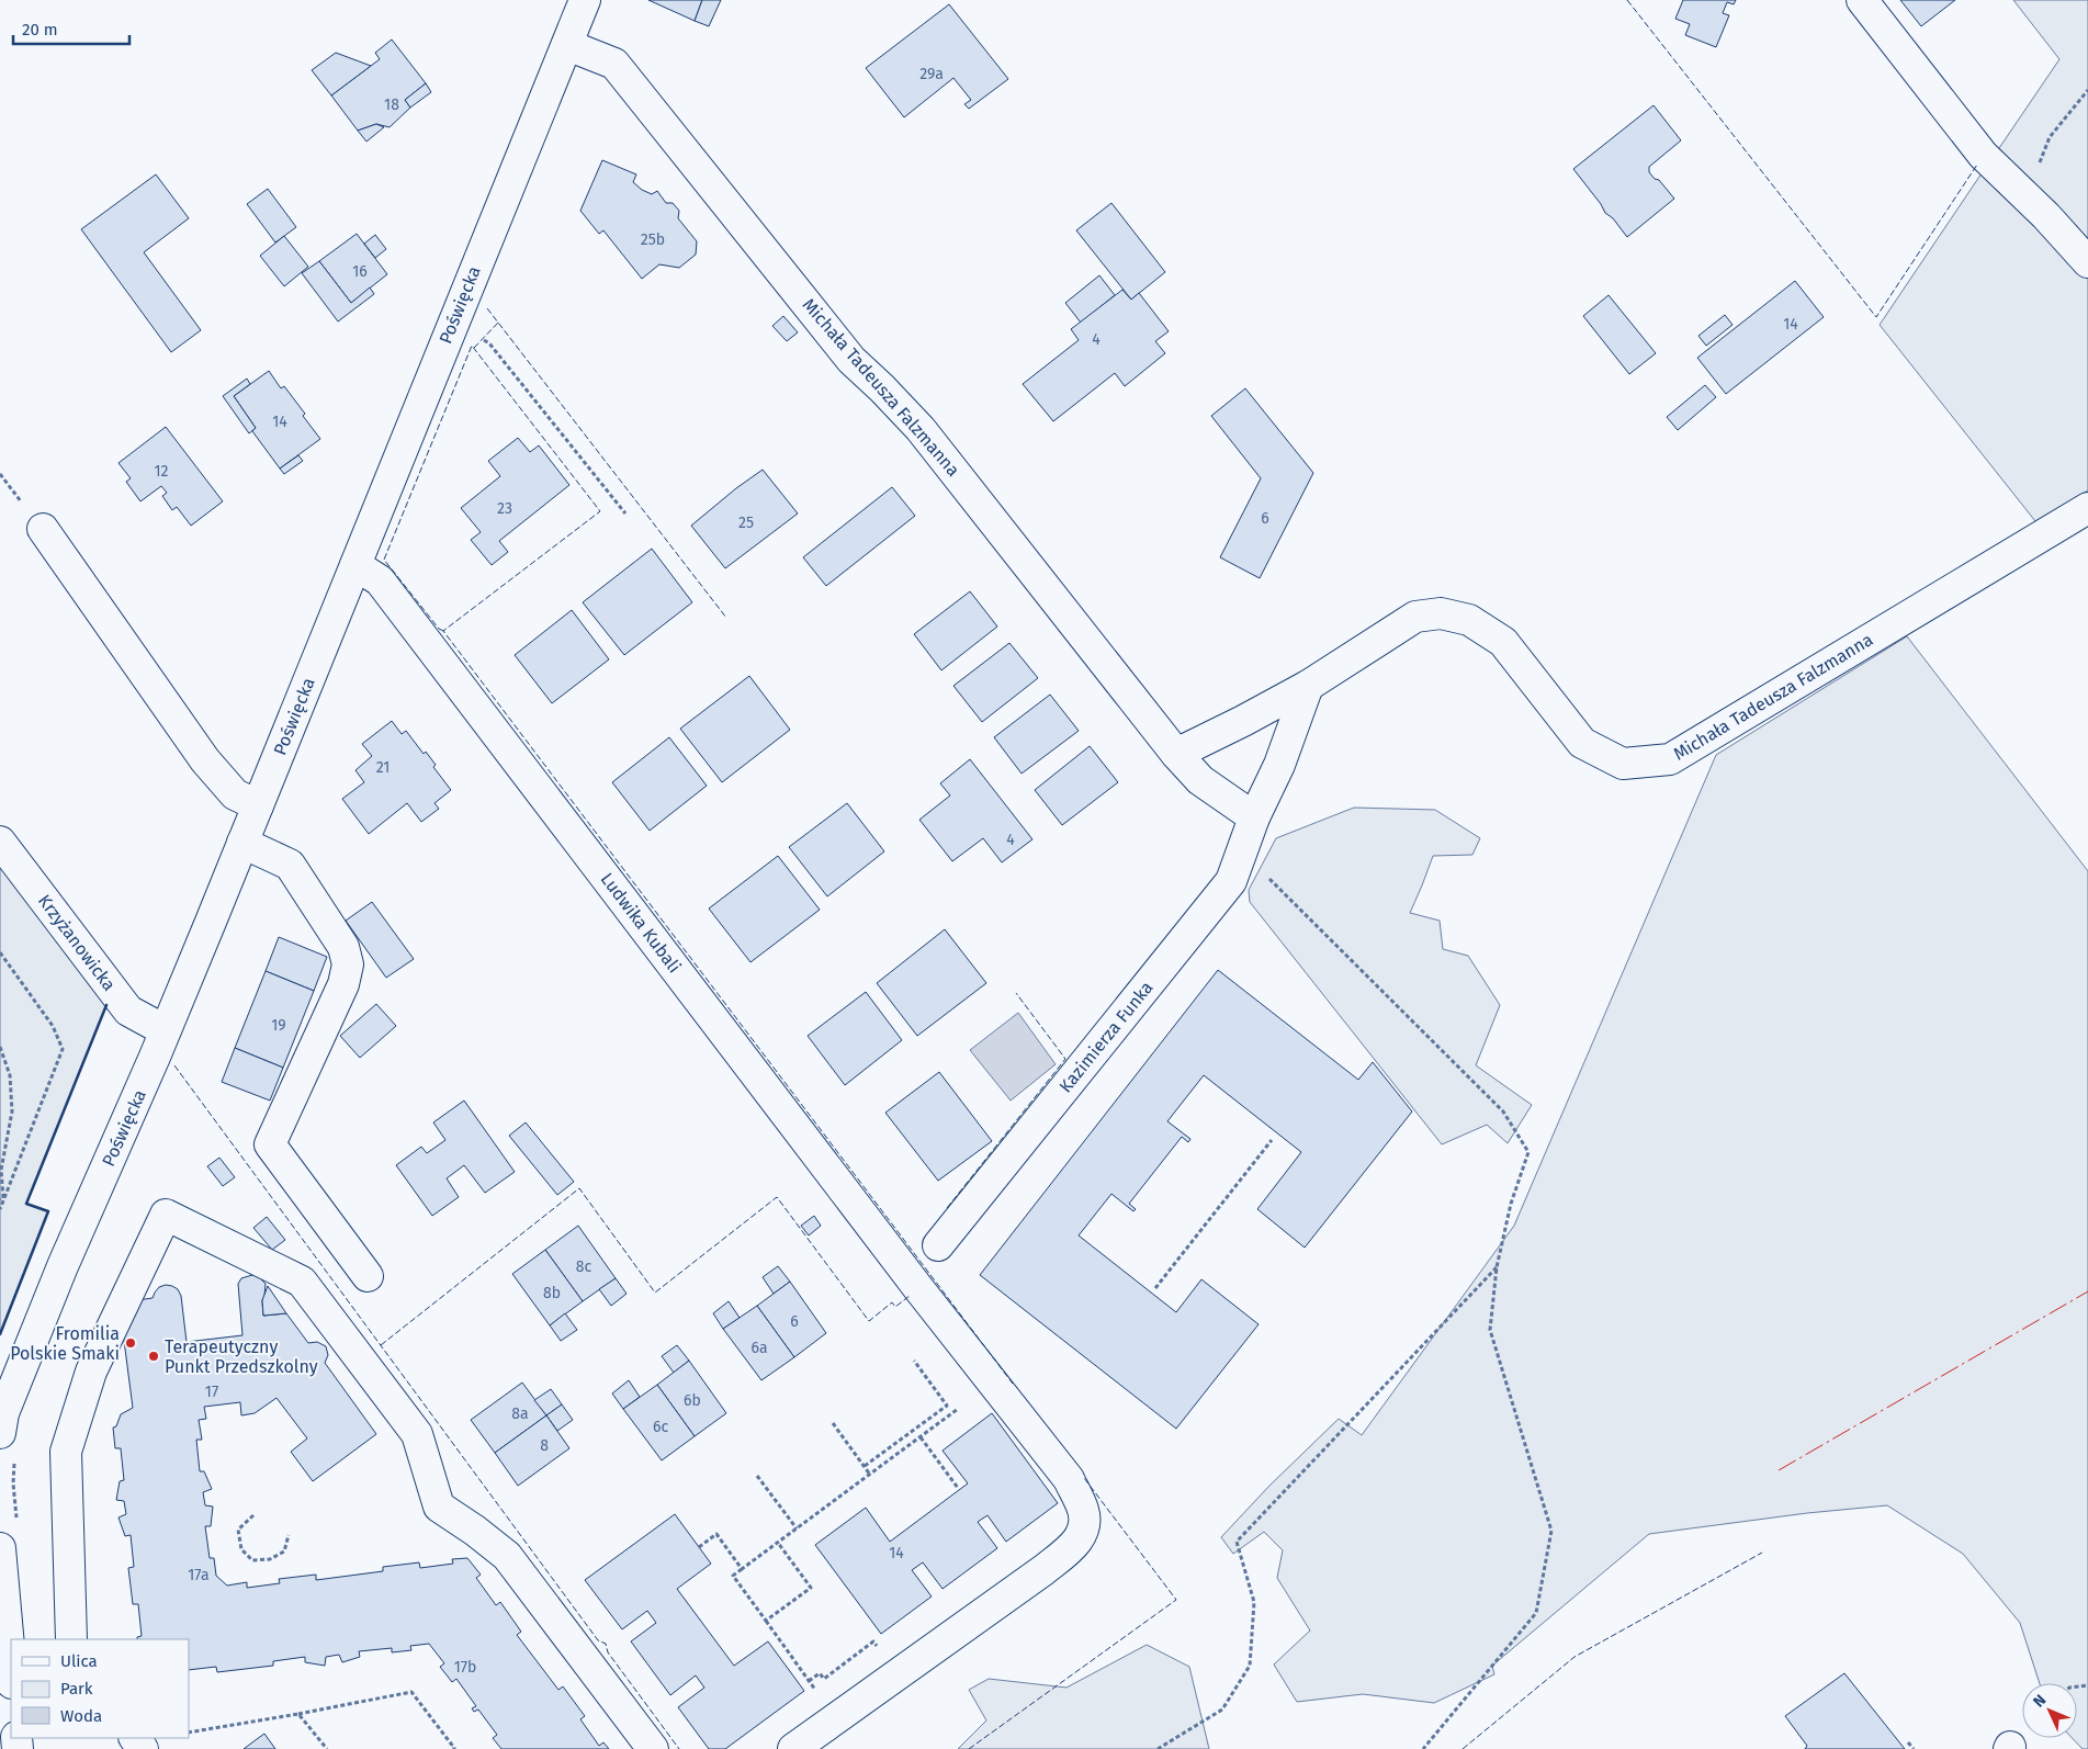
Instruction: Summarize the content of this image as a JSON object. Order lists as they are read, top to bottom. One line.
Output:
{"streets":{"street":["Poświęcka","Michała Tadeusza Falzmanna","Ludwika Kubali","Krzyżanowicka","Kazimierza Funka"]},"crossings":[["Poświęcka","Michała Tadeusza Falzmanna"],["Poświęcka","Ludwika Kubali"],["Poświęcka","Krzyżanowicka"],["Michała Tadeusza Falzmanna","Kazimierza Funka"]],"places":["Fromilia Polskie Smaki","Terapeutyczny Punkt Przedszkolny"],"house_numbers":["29a","18","25b","16","14","4","14","12","23","6","25","21","4","19","8c","8b","6","6a","17","6b","8a","6c","8","14","17a","17b"],"legend":["Ulica","Park","Woda"],"scale_bar":"20 m","north":"top left"}
